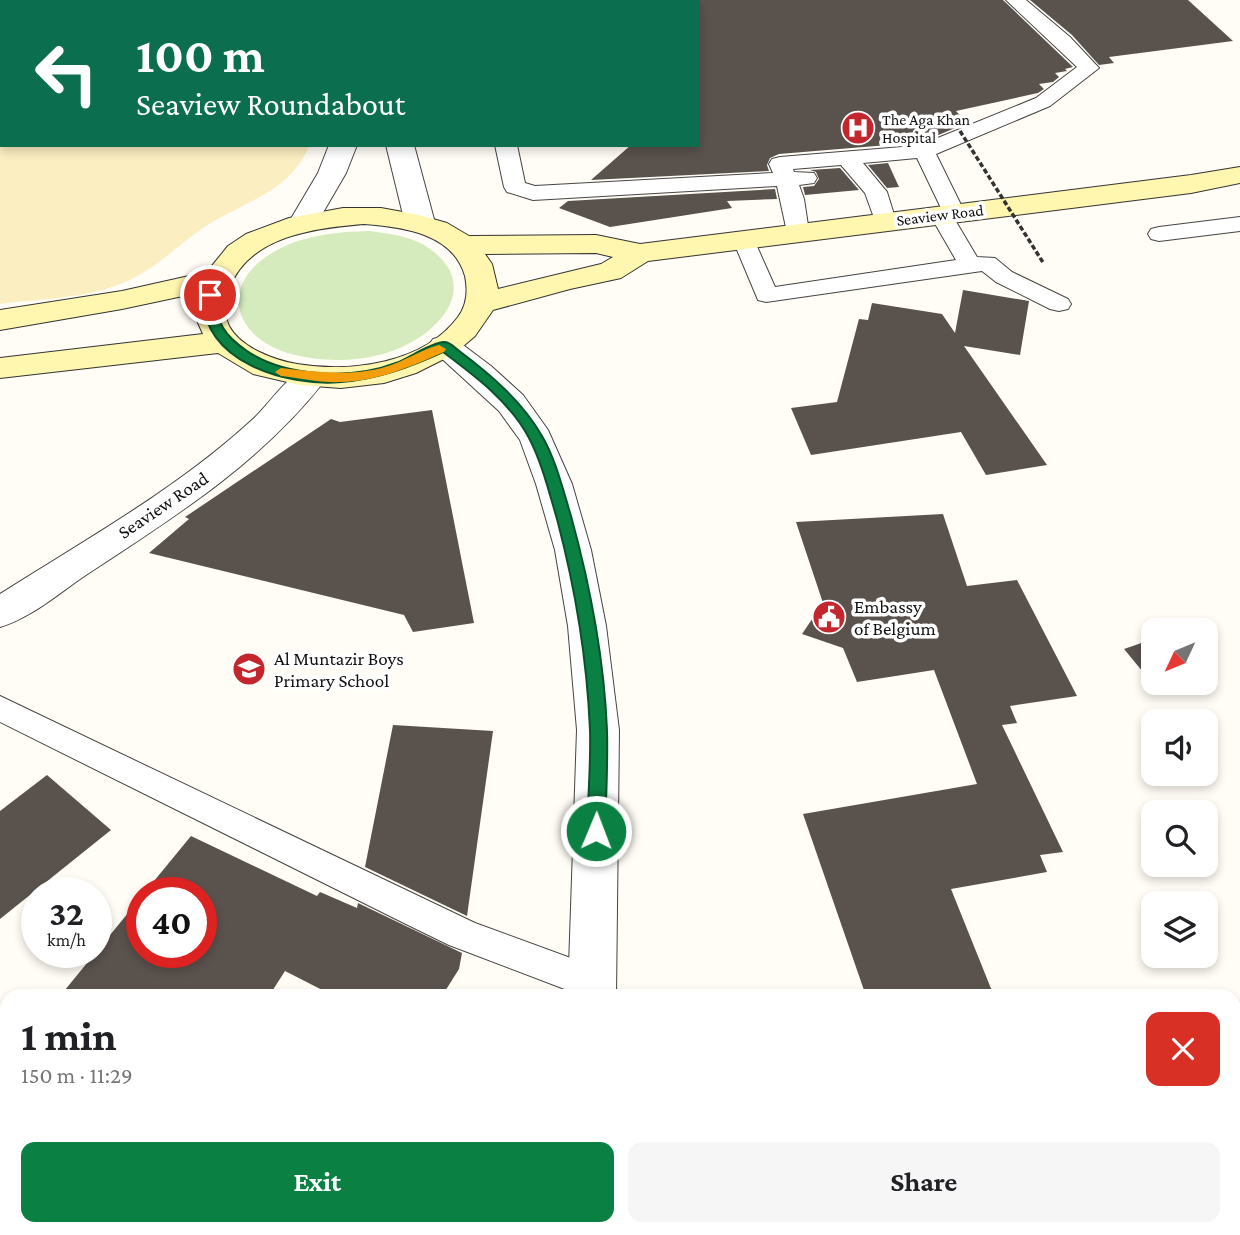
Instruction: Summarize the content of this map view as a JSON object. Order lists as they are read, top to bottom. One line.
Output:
{"streets":{"main road":["Seaview Road"]},"places":{"hospital":["The Aga Khan Hospital"],"public building":["Embassy of Belgium"],"school or university":["Al Muntazir Boys Primary School"]},"north":"bottom left","page":{"turn":["100 m","Seaview Roundabout"],"speed":"32 km/h","limit":"40","heading":["1 min","150 m · 11:29"],"buttons":["Exit","Share"]}}
